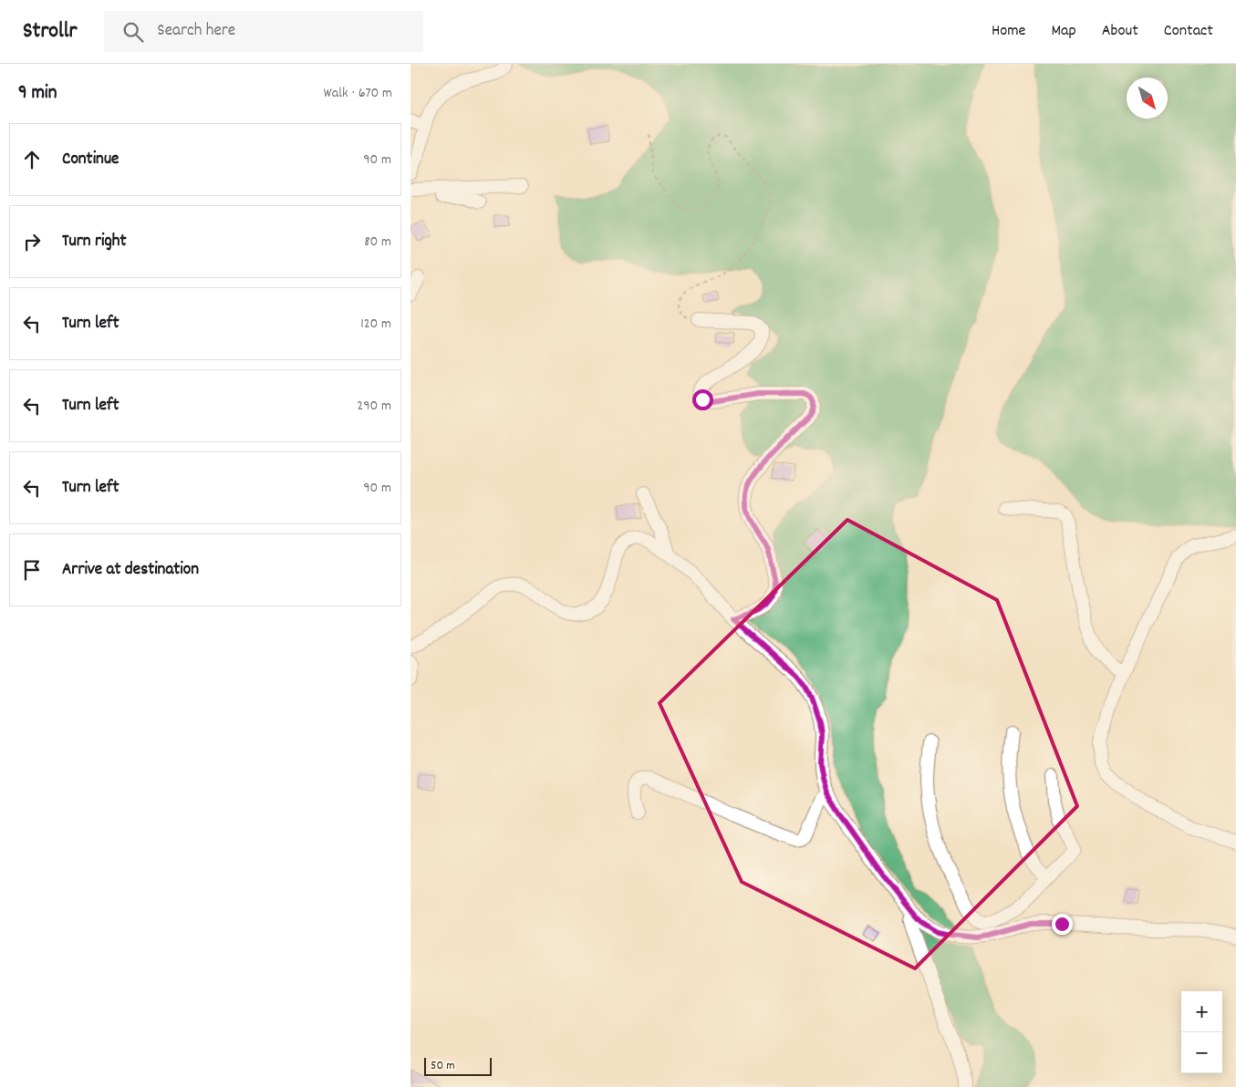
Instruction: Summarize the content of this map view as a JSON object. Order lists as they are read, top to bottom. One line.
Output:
{"scale_bar":"50 m","north":"bottom right","page":{"header":"Strollr","search":"Search here","nav":["Home","Map","About","Contact"],"heading":["9 min","Walk · 670 m"],"list":[["Continue","90 m"],["Turn right","80 m"],["Turn left","120 m"],["Turn left","290 m"],["Turn left","90 m"],"Arrive at destination"],"map_buttons":["+","−"],"scale":"50 m"}}
